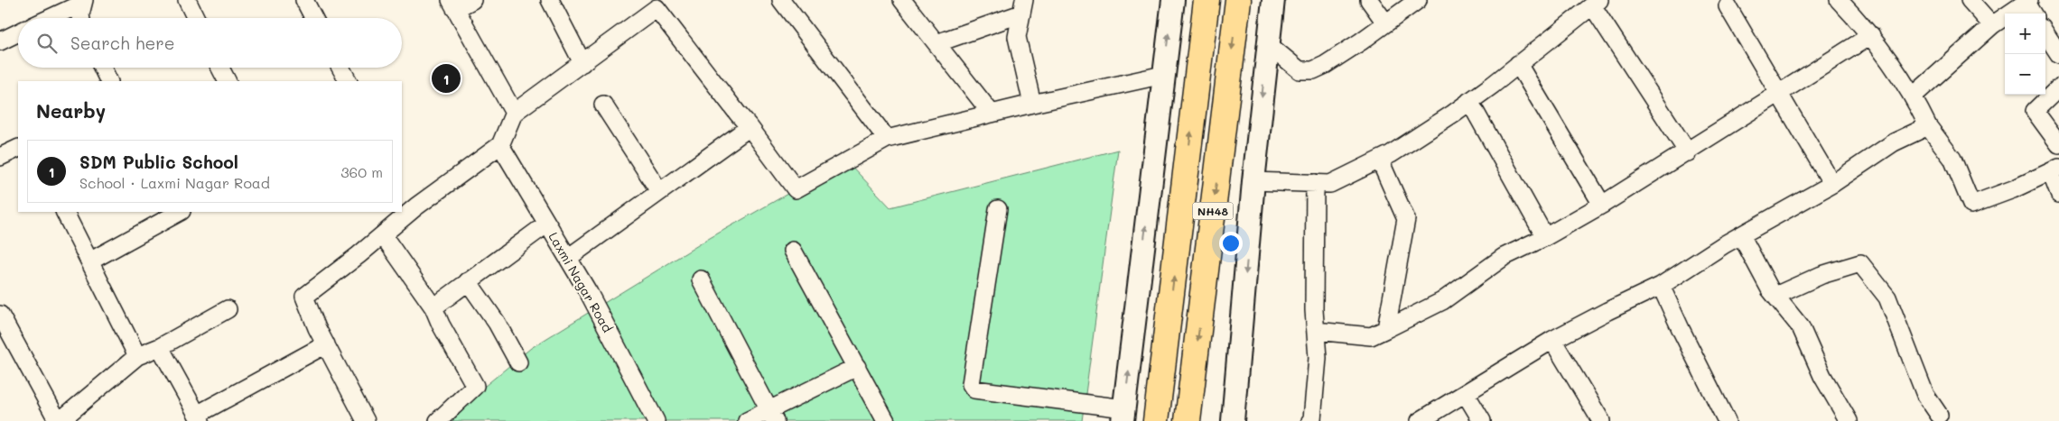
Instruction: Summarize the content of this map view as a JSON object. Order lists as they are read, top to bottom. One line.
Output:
{"streets":{"highway":["NH48"],"street":["Laxmi Nagar Road"]},"page":{"map_buttons":["+","−"],"search":"Search here","pins":"1","heading":"Nearby","list":[{"mark":"1","name":"SDM Public School","note":"School · Laxmi Nagar Road","value":"360 m"}]}}
